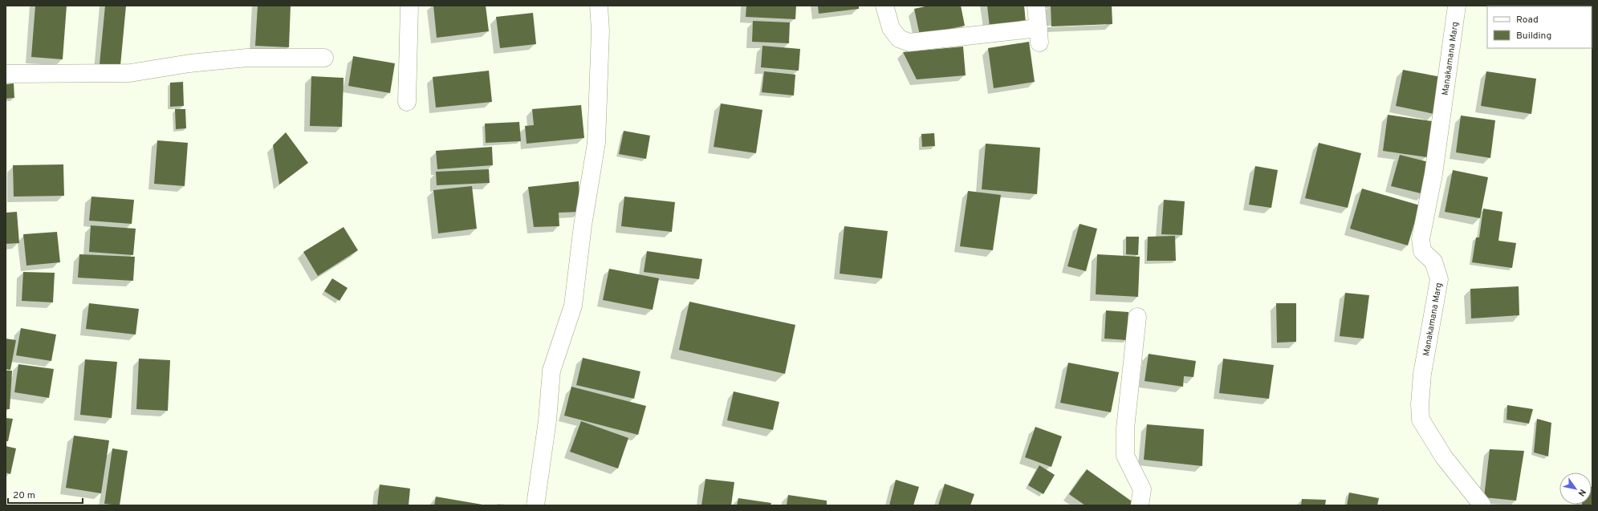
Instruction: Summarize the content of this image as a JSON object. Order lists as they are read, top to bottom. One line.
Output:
{"streets":{"street":["Manakamana Marg"]},"legend":["Road","Building"],"scale_bar":"20 m","north":"bottom right"}
